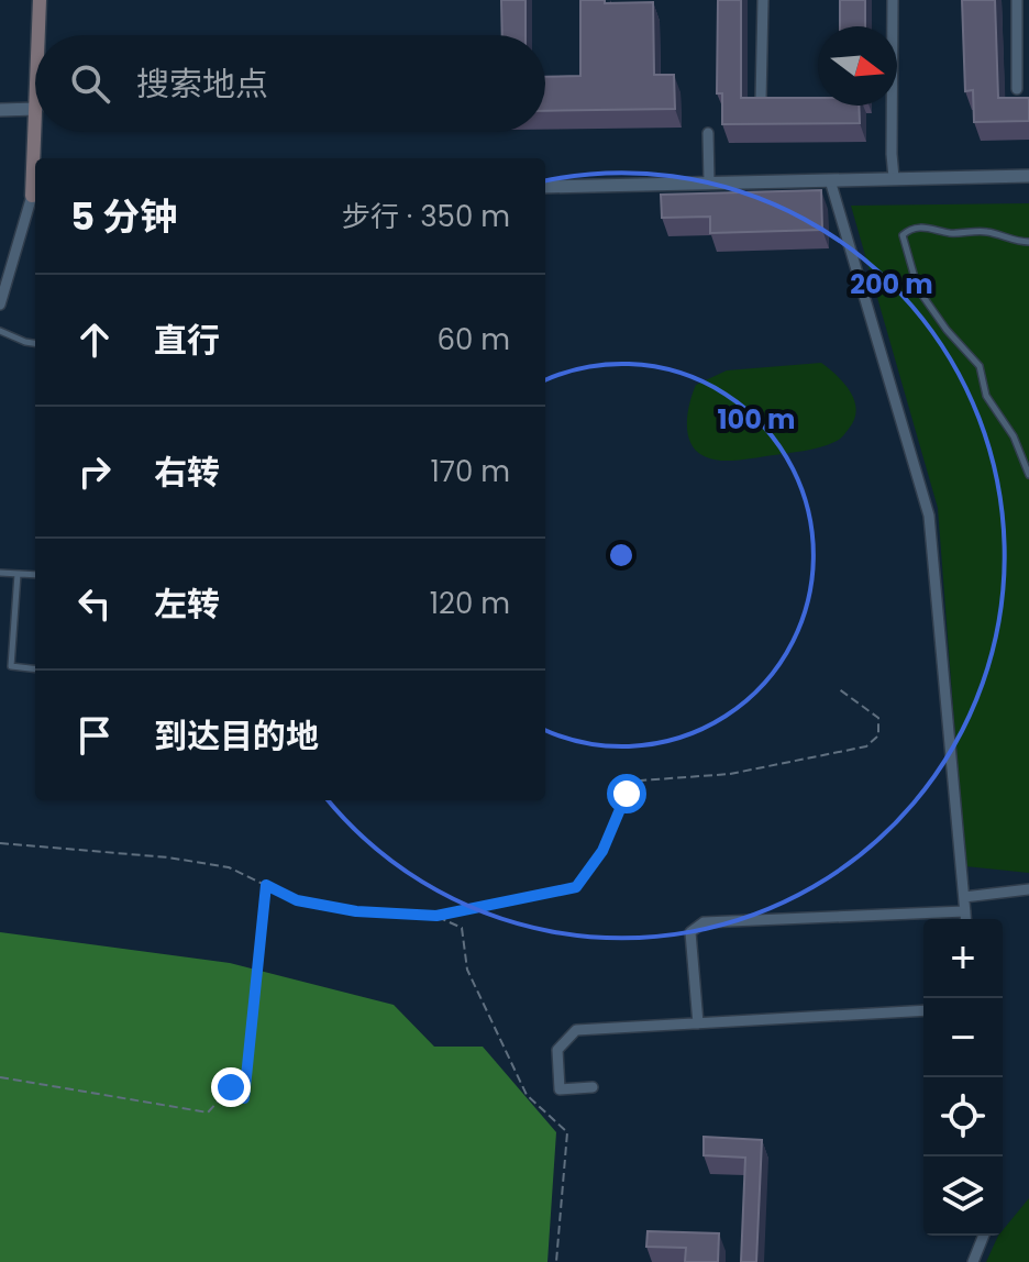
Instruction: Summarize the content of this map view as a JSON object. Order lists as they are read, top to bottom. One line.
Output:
{"north":"right","page":{"search":"搜索地点","heading":["5 分钟","步行 · 350 m"],"list":[["直行","60 m"],["右转","170 m"],["左转","120 m"],"到达目的地"],"map_buttons":["+","−"]},"rings":["200 m","100 m"]}
